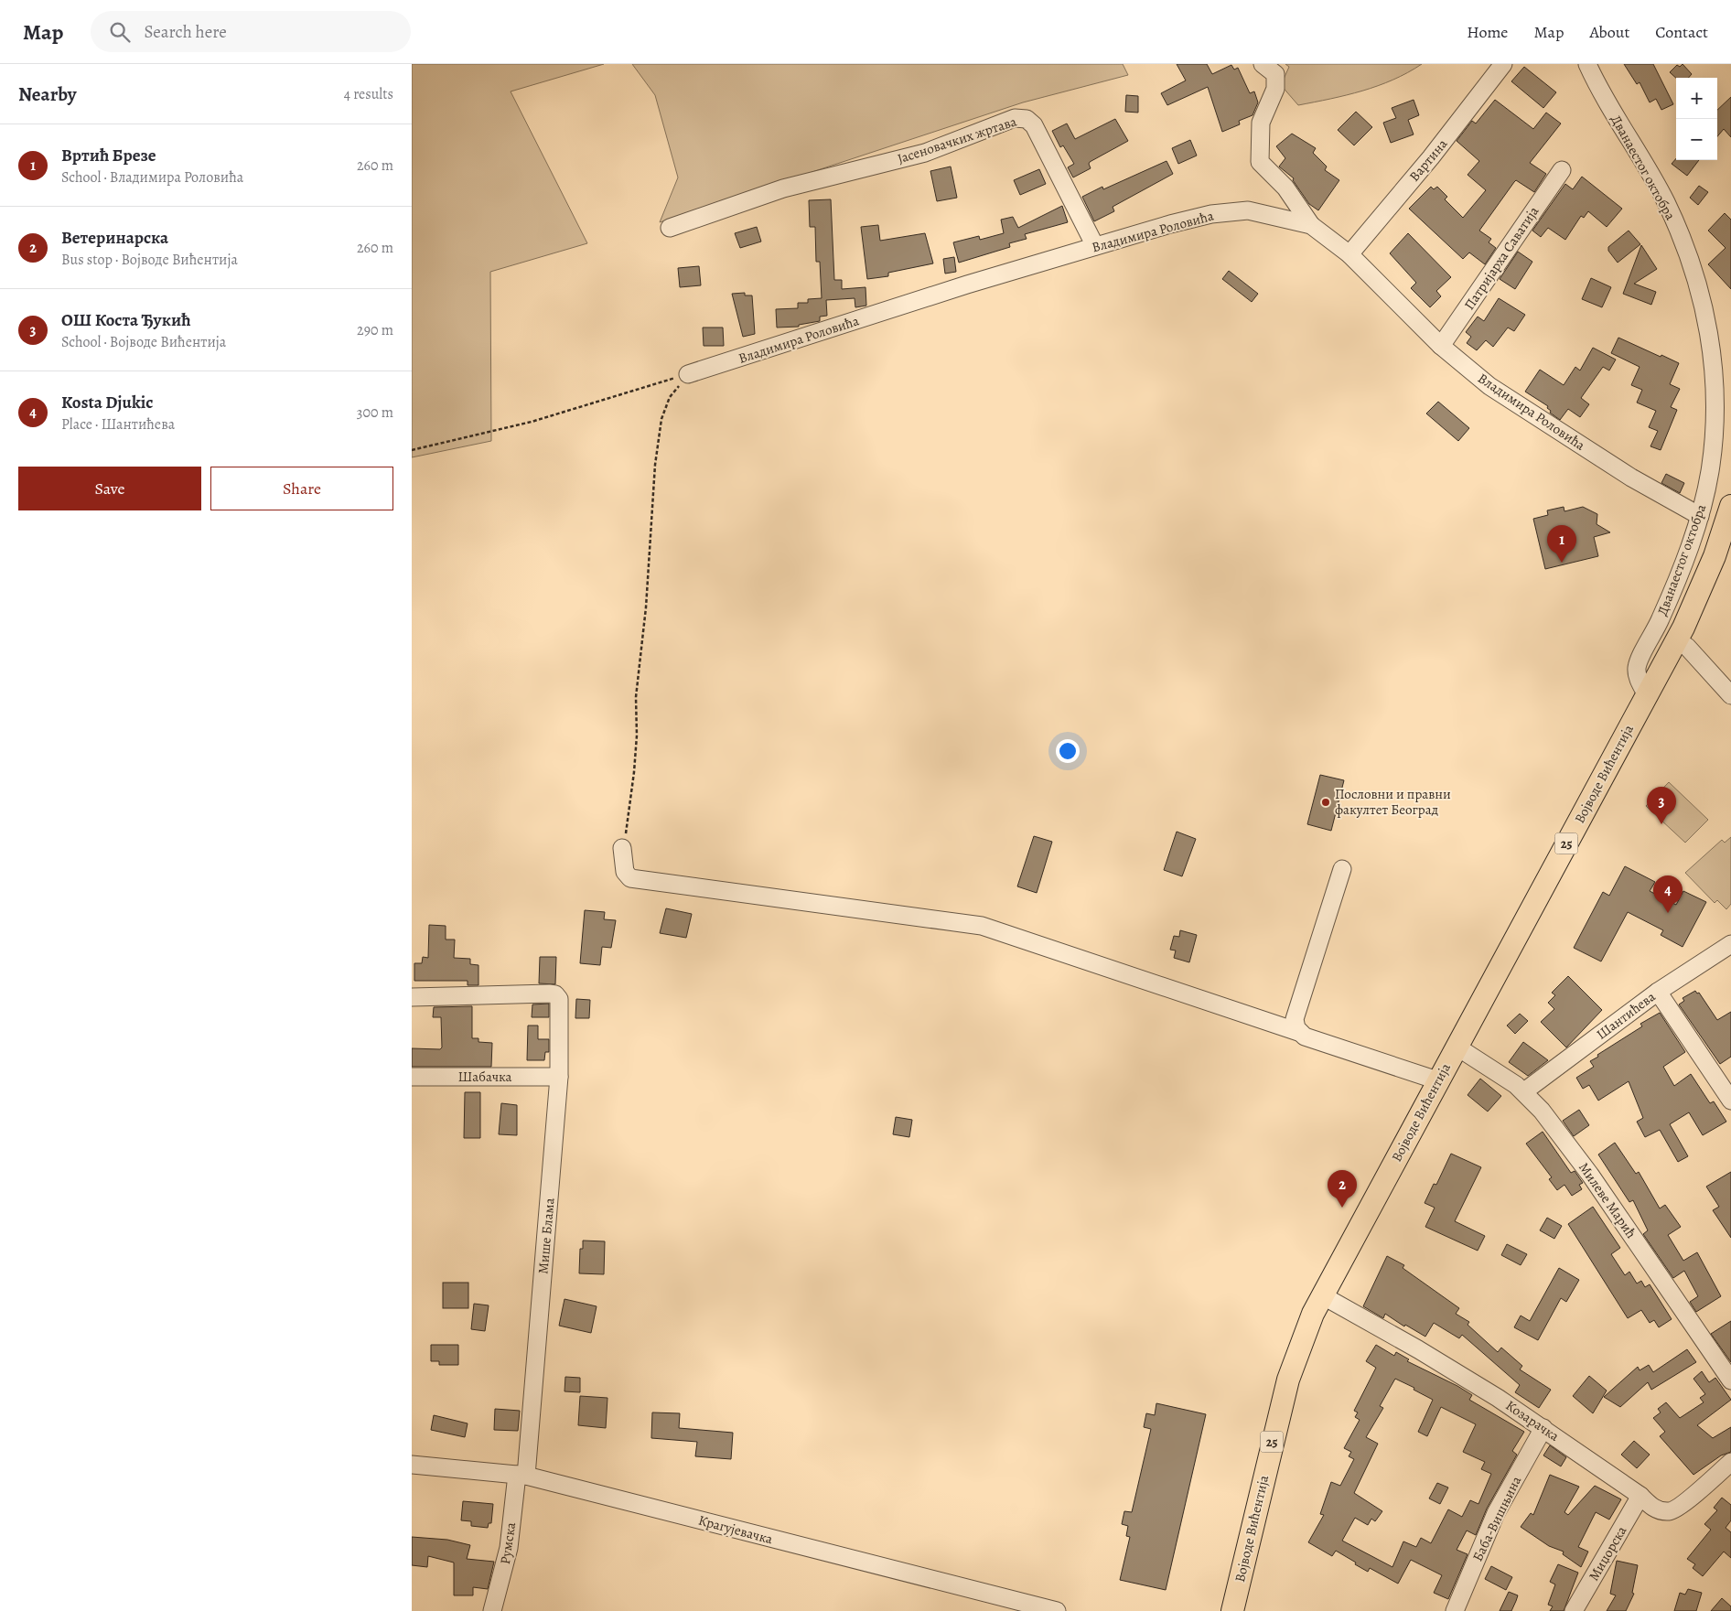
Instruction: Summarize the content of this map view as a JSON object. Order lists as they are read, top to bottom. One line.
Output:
{"streets":{"main road":["Војводе Вићентија","25"],"street":["Јасеновачких жртава","Вартина","Дванаестог октобра","Владимира Роловића","Патријарха Саватија","Шантићева","Шабачка","Милеве Марић","Мише Блама","Козарачка","Баба-Вишњина","Крагујевачка","Румска","Миџорска"]},"crossings":[["Јасеновачких жртава","Владимира Роловића"],["Вартина","Владимира Роловића"],["Дванаестог октобра","Владимира Роловића"],["Дванаестог октобра","Војводе Вићентија"],["Владимира Роловића","Патријарха Саватија"],["Војводе Вићентија","25"],["Војводе Вићентија","Милеве Марић"],["Војводе Вићентија","Козарачка"],["Шантићева","Милеве Марић"],["Шабачка","Мише Блама"],["Мише Блама","Крагујевачка"],["Мише Блама","Румска"],["Козарачка","Баба-Вишњина"],["Козарачка","Миџорска"],["Крагујевачка","Румска"]],"places":["Пословни и правни факултет Београд"],"page":{"header":"Map","search":"Search here","nav":["Home","Map","About","Contact"],"heading":["Nearby","4 results"],"map_buttons":["+","−"],"list":[{"mark":"1","name":"Вртић Брезе","note":"School · Владимира Роловића","value":"260 m"},{"mark":"2","name":"Ветеринарска","note":"Bus stop · Војводе Вићентија","value":"260 m"},{"mark":"3","name":"ОШ Коста Ђукић","note":"School · Војводе Вићентија","value":"290 m"},{"mark":"4","name":"Kosta Djukic","note":"Place · Шантићева","value":"300 m"}],"buttons":["Save","Share"],"pins":["1","3","4","2"]}}
